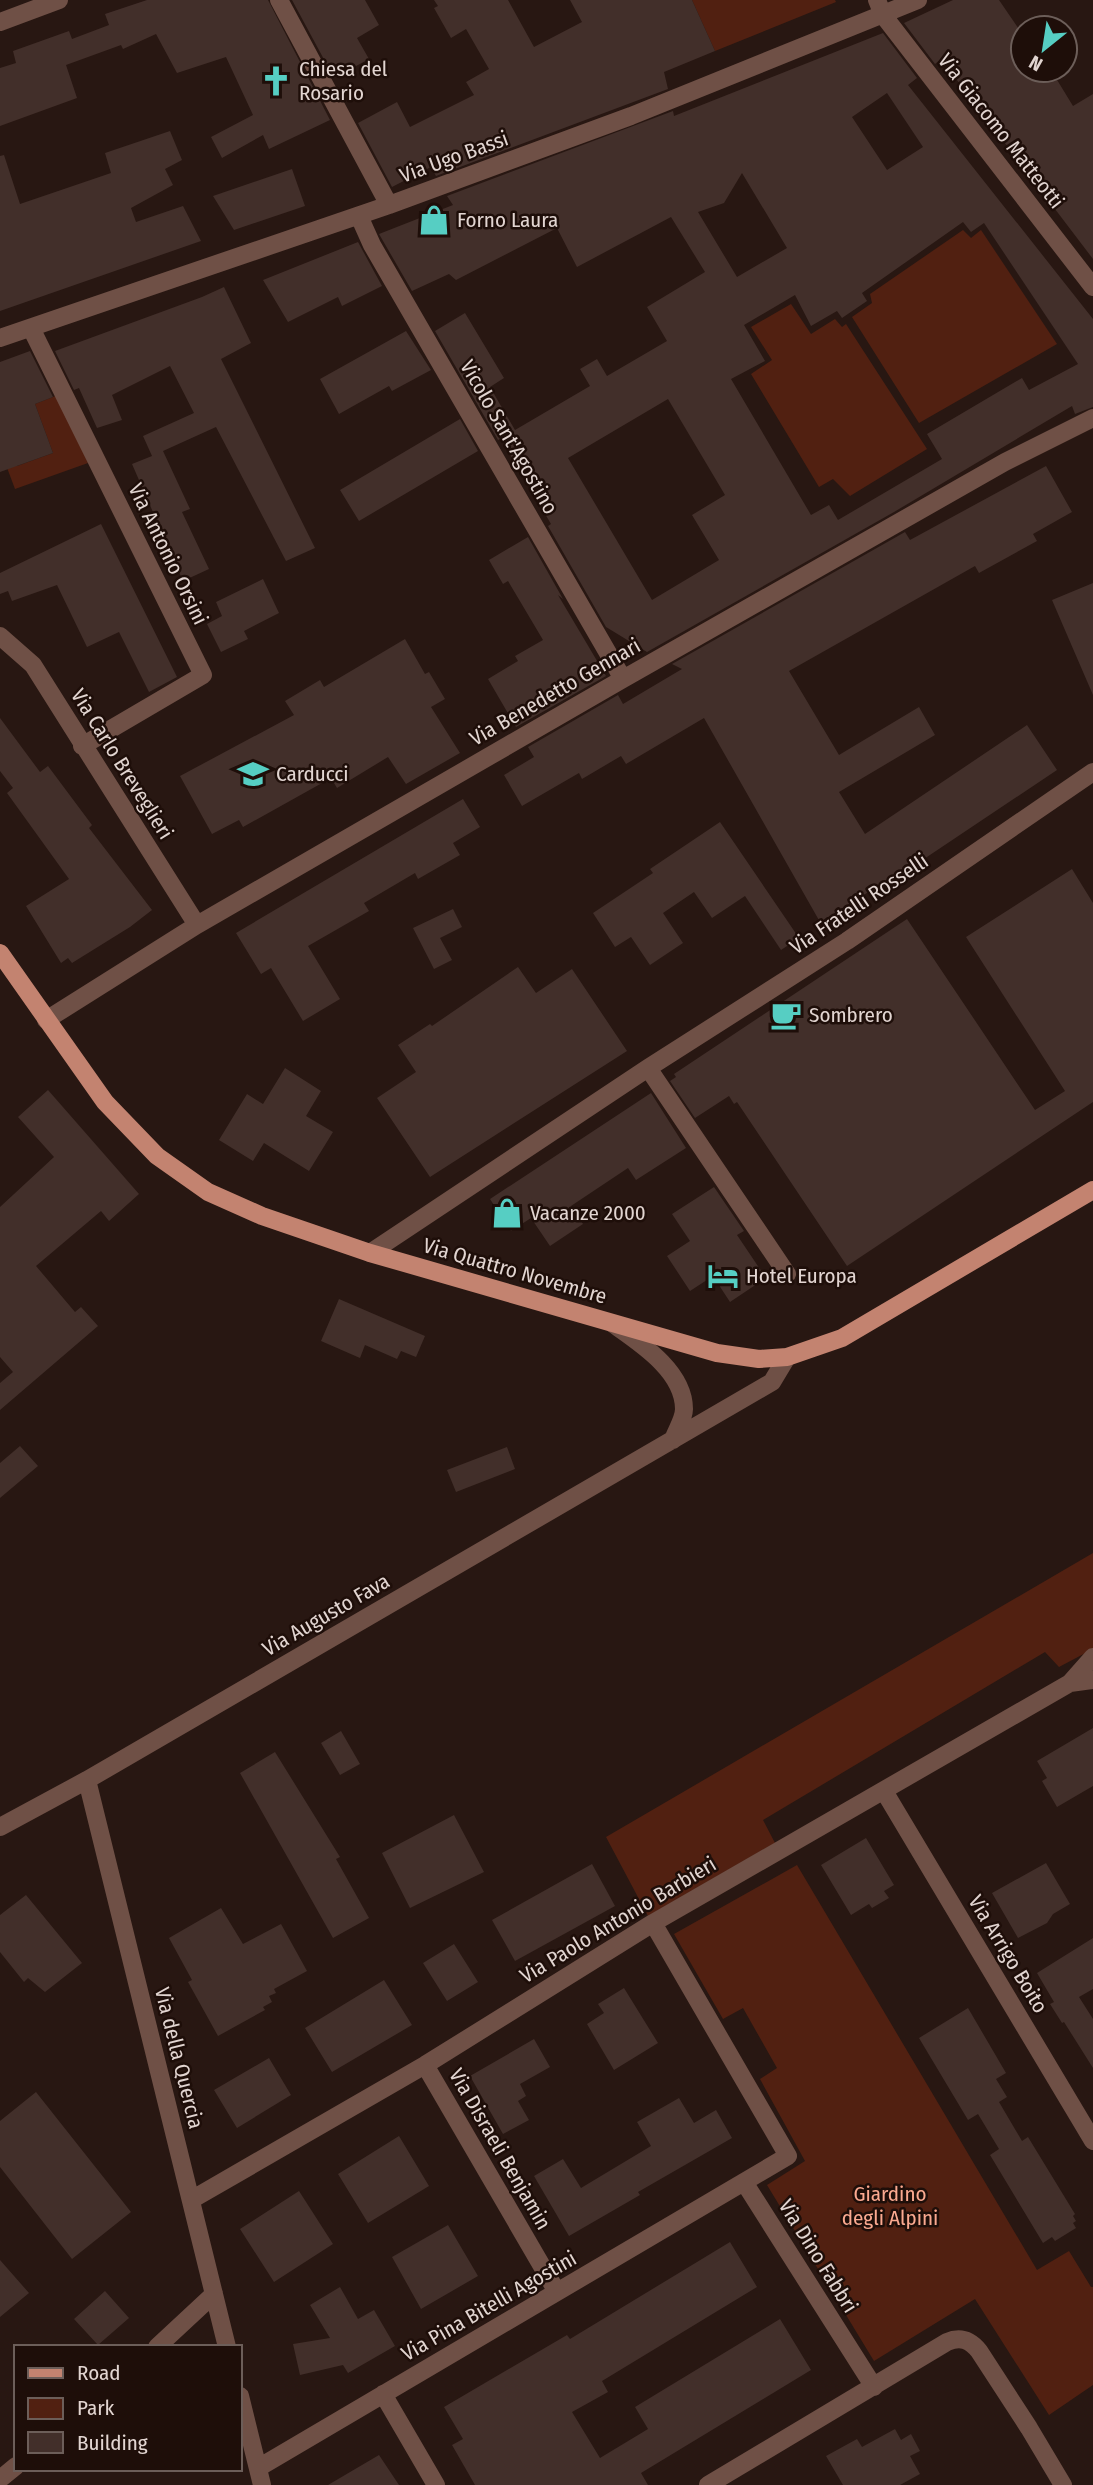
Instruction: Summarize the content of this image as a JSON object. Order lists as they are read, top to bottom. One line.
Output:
{"streets":{"main road":["Via Quattro Novembre"],"street":["Via Giacomo Matteotti","Via Ugo Bassi","Vicolo Sant'Agostino","Via Antonio Orsini","Via Benedetto Gennari","Via Carlo Breveglieri","Via Fratelli Rosselli","Via Augusto Fava","Via Paolo Antonio Barbieri","Via Arrigo Boito","Via della Quercia","Via Disraeli Benjamin","Via Dino Fabbri","Via Pina Bitelli Agostini"]},"crossings":[["Via Giacomo Matteotti","Via Ugo Bassi"],["Via Ugo Bassi","Vicolo Sant'Agostino"],["Via Ugo Bassi","Via Antonio Orsini"],["Vicolo Sant'Agostino","Via Benedetto Gennari"],["Via Antonio Orsini","Via Carlo Breveglieri"],["Via Benedetto Gennari","Via Carlo Breveglieri"],["Via Benedetto Gennari","Via Quattro Novembre"],["Via Fratelli Rosselli","Via Quattro Novembre"],["Via Quattro Novembre","Via Augusto Fava"],["Via Augusto Fava","Via della Quercia"],["Via Paolo Antonio Barbieri","Via Arrigo Boito"],["Via Paolo Antonio Barbieri","Via della Quercia"],["Via Paolo Antonio Barbieri","Via Disraeli Benjamin"],["Via Disraeli Benjamin","Via Pina Bitelli Agostini"],["Via Dino Fabbri","Via Pina Bitelli Agostini"]],"parks":["Giardino degli Alpini"],"places":{"church":["Chiesa del Rosario"],"shop":["Forno Laura","Vacanze 2000"],"school or university":["Carducci"],"cafe":["Sombrero"],"hotel":["Hotel Europa"]},"legend":["Road","Park","Building"],"north":"bottom left"}
